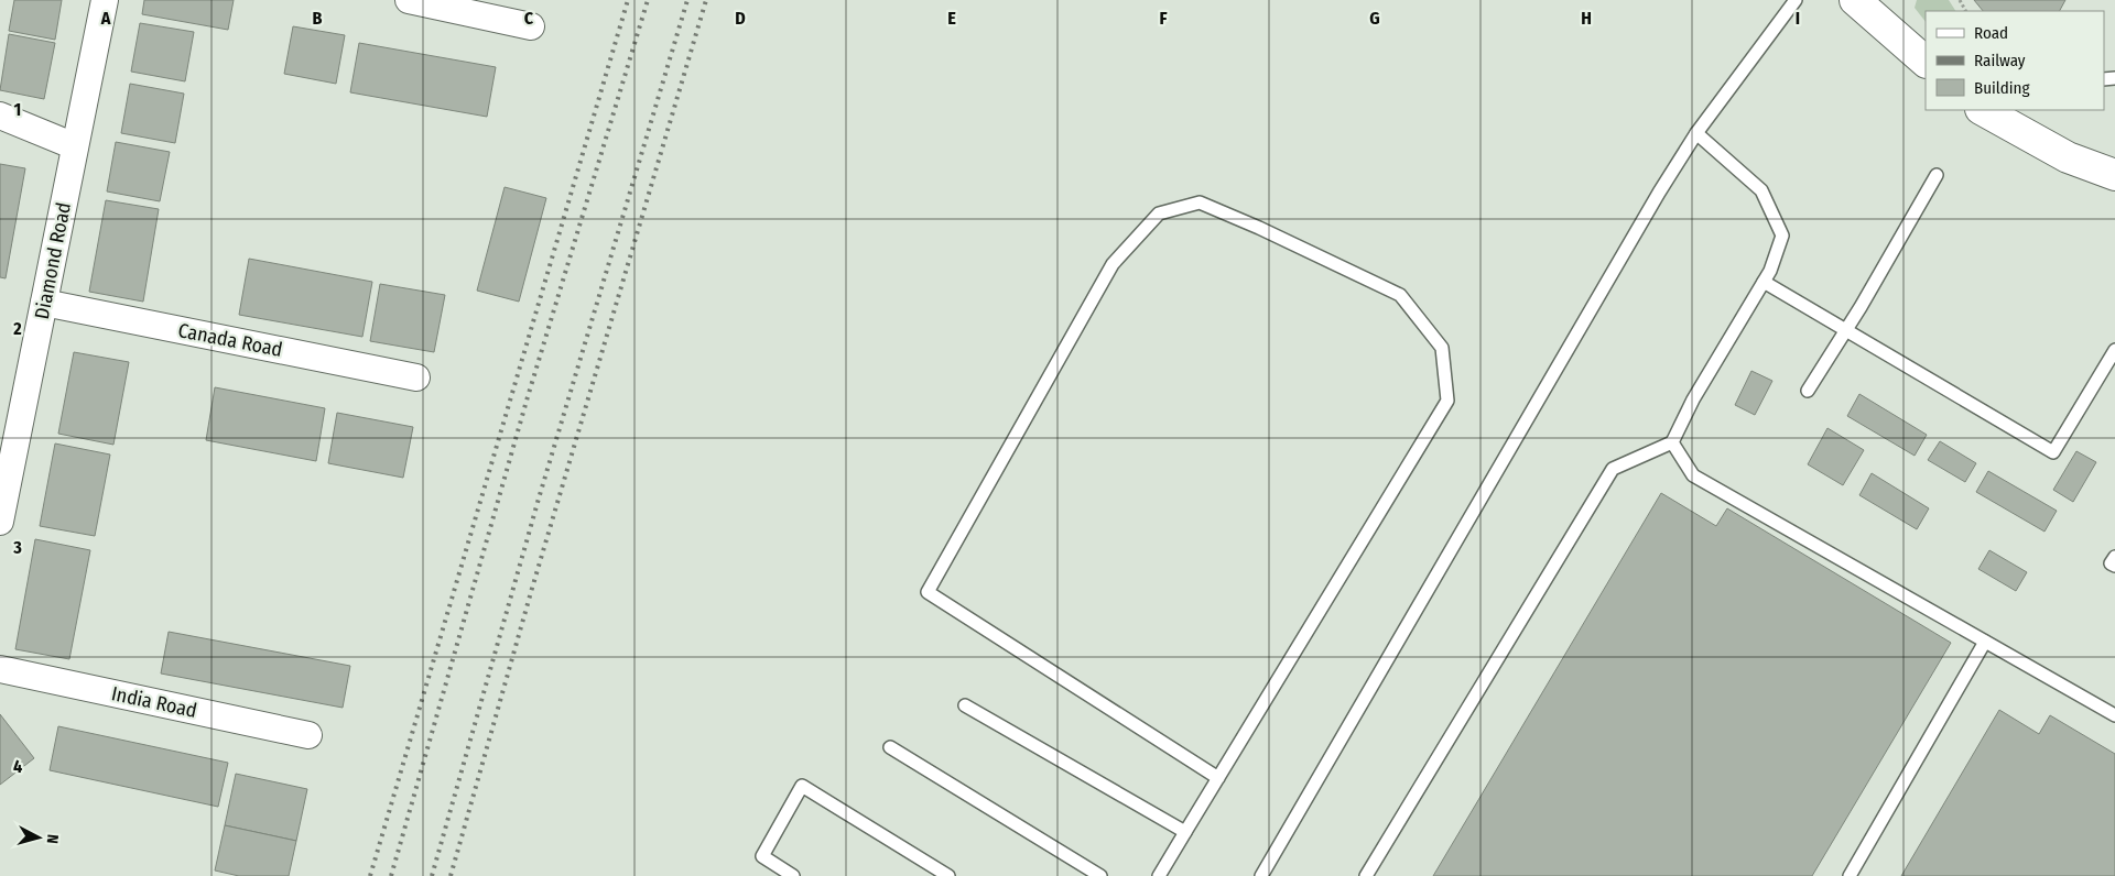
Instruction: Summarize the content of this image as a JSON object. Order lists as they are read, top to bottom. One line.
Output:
{"streets":{"street":["Diamond Road","Canada Road","India Road"]},"crossings":[["Diamond Road","Canada Road"]],"legend":["Road","Railway","Building"],"north":"right","grid":{"columns":["A","B","C","D","E","F","G","H","I"],"rows":["1","2","3","4"]}}
